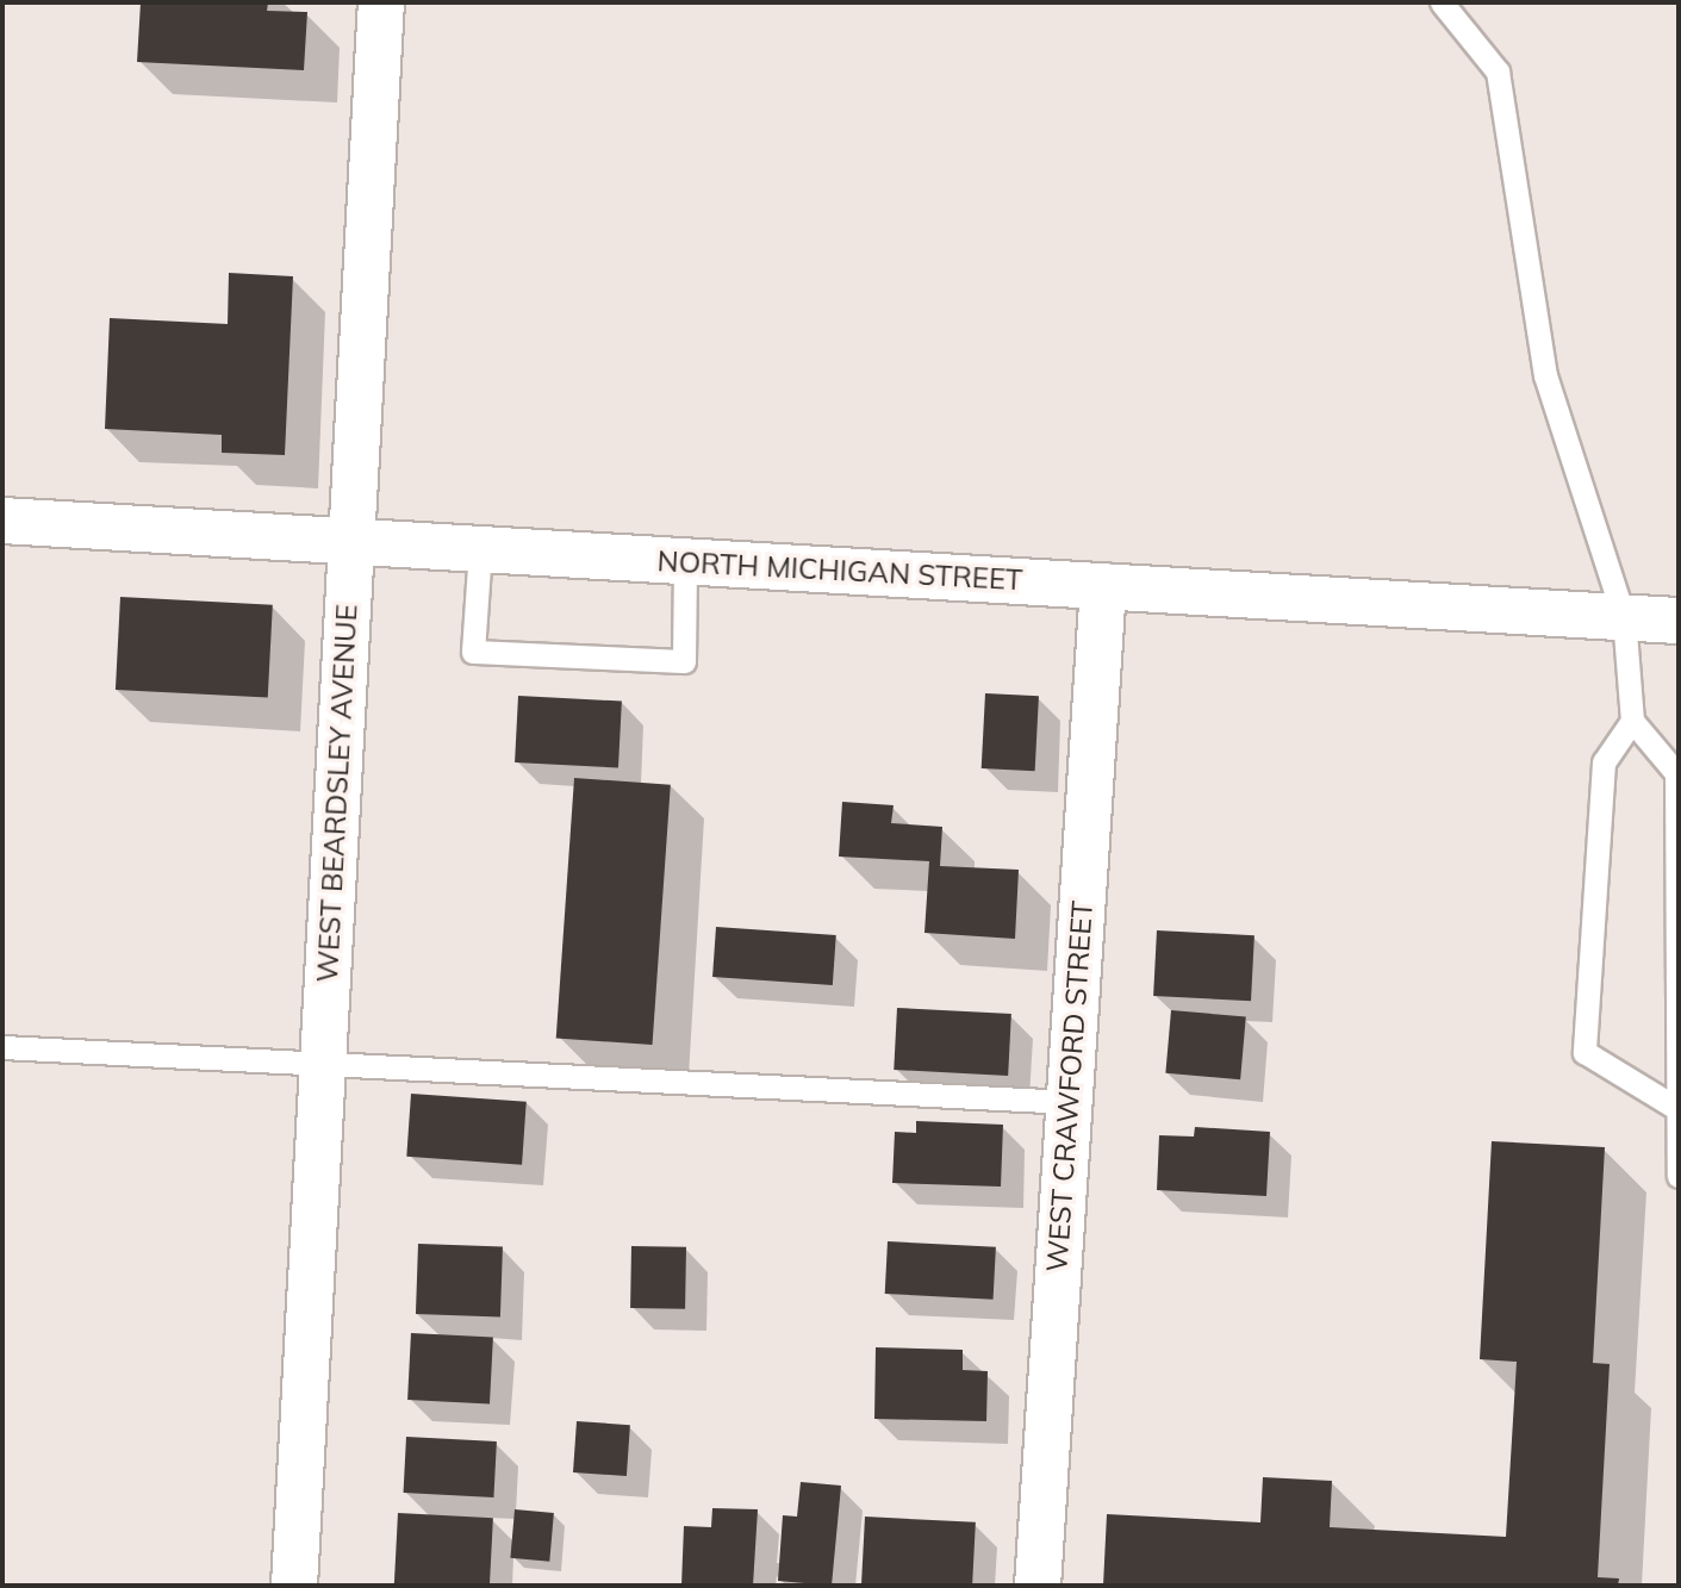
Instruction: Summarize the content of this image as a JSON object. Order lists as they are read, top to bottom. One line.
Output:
{"streets":{"street":["NORTH MICHIGAN STREET","WEST BEARDSLEY AVENUE","WEST CRAWFORD STREET"]},"crossings":[["NORTH MICHIGAN STREET","WEST BEARDSLEY AVENUE"],["NORTH MICHIGAN STREET","WEST CRAWFORD STREET"]]}
